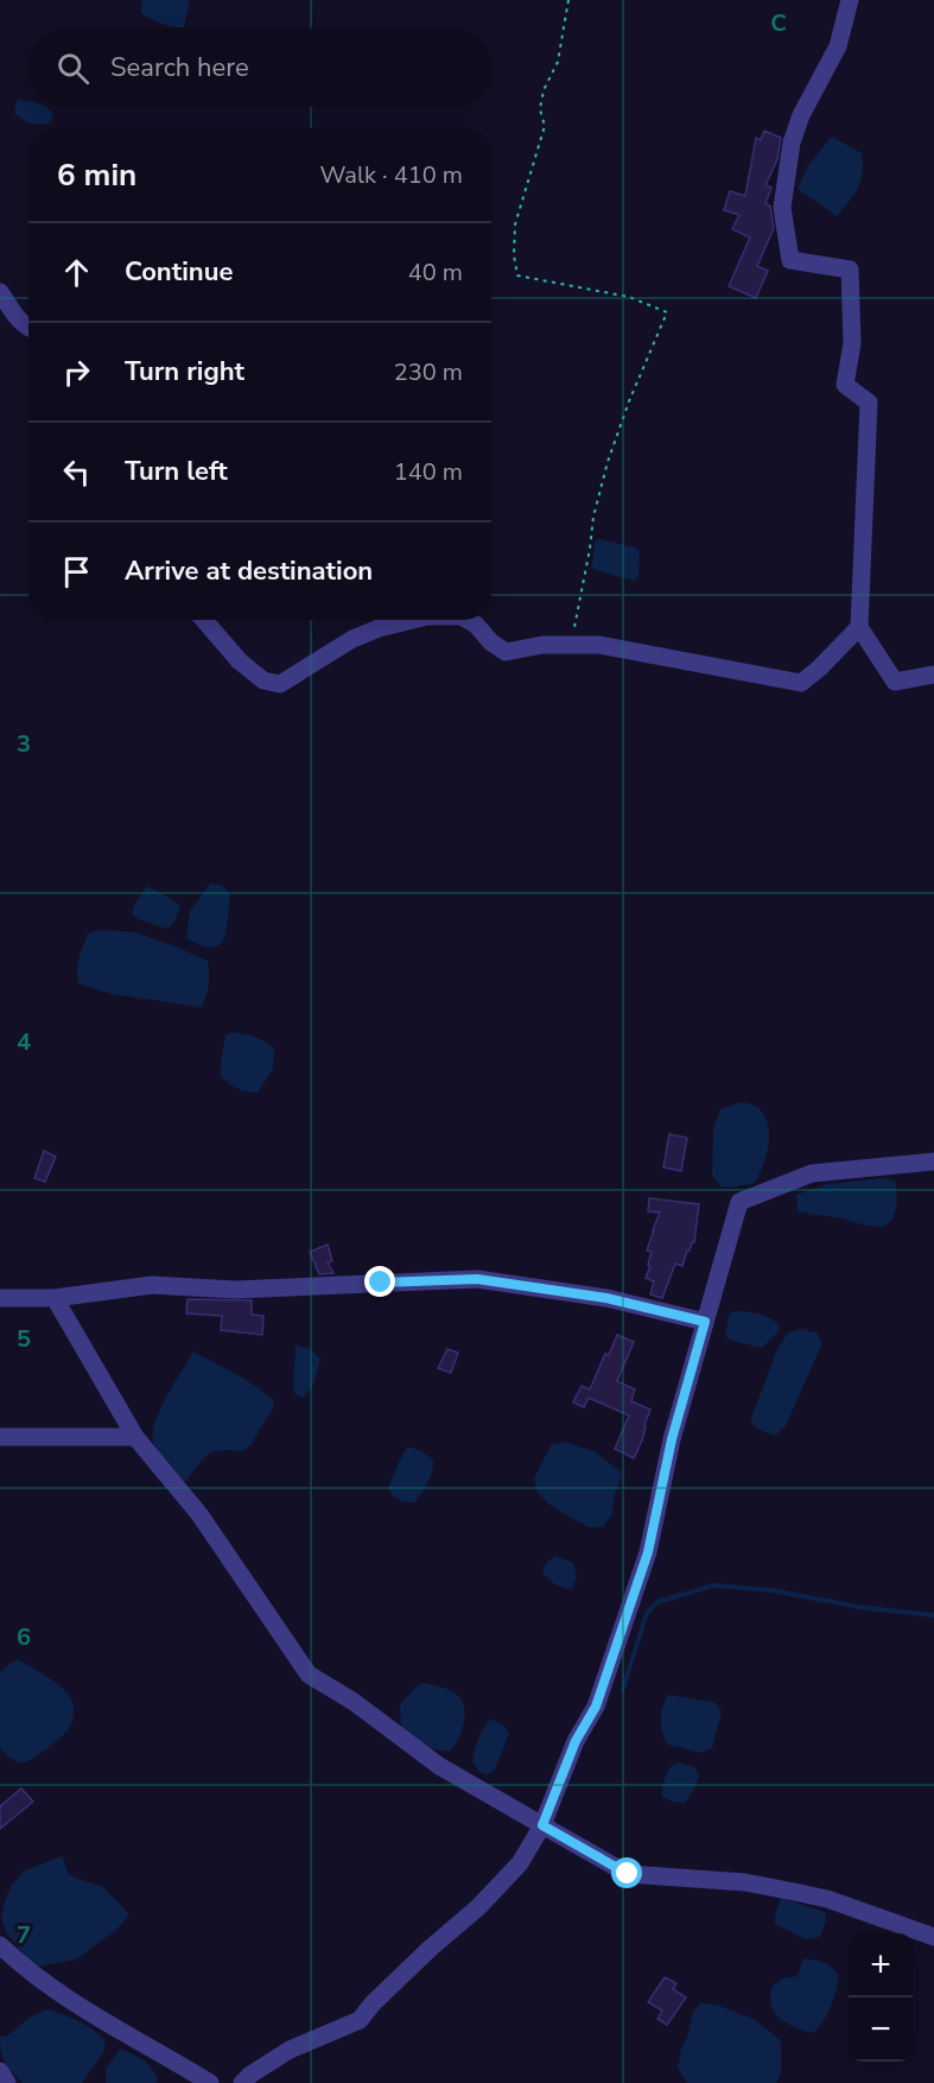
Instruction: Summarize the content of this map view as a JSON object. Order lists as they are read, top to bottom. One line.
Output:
{"page":{"search":"Search here","heading":["6 min","Walk · 410 m"],"list":[["Continue","40 m"],["Turn right","230 m"],["Turn left","140 m"],"Arrive at destination"],"map_buttons":["+","−"]},"grid":{"columns":["C"],"rows":["3","4","5","6","7"]}}
